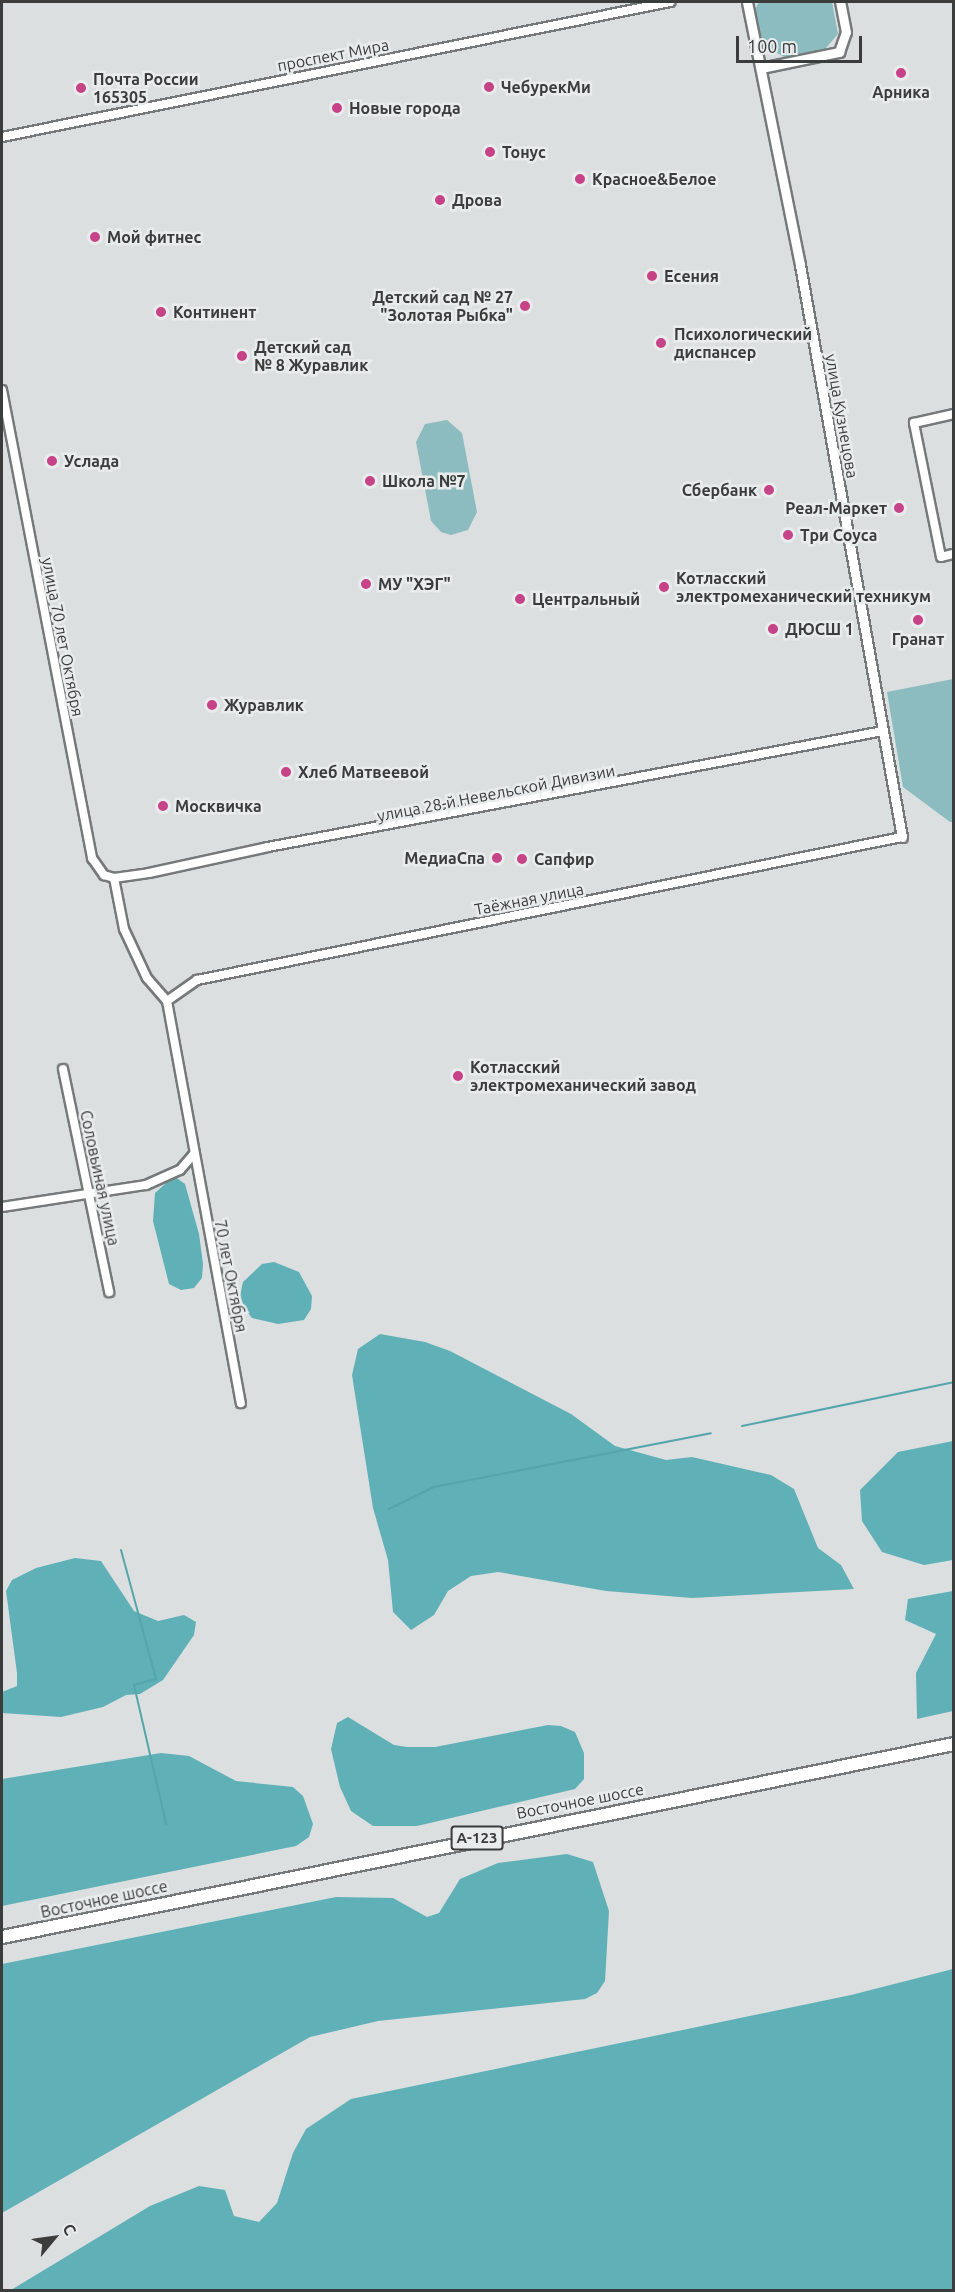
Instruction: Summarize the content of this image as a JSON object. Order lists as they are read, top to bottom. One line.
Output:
{"streets":{"main road":["Восточное шоссе","А-123"],"street":["проспект Мира","улица Кузнецова","улица 70 лет Октября","улица 28-й Невельской Дивизии","Таёжная улица","Соловьиная улица","70 лет Октября"]},"crossings":[["улица Кузнецова","улица 28-й Невельской Дивизии"],["улица Кузнецова","Таёжная улица"],["улица 70 лет Октября","улица 28-й Невельской Дивизии"],["Таёжная улица","70 лет Октября"]],"places":["Арника","ЧебурекМи","Почта России 165305","Новые города","Тонус","Красное&Белое","Дрова","Мой фитнес","Есения","Детский сад № 27 \"Золотая Рыбка\"","Континент","Психологический диспансер","Детский сад № 8 Журавлик","Услада","Школа №7","Сбербанк","Реал-Маркет","Три Соуса","МУ \"ХЭГ\"","Котласский электромеханический техникум","Центральный","Гранат","ДЮСШ 1","Журавлик","Хлеб Матвеевой","Москвичка","МедиаСпа","Сапфир","Котласский электромеханический завод"],"scale_bar":"100 m","north":"top right"}
